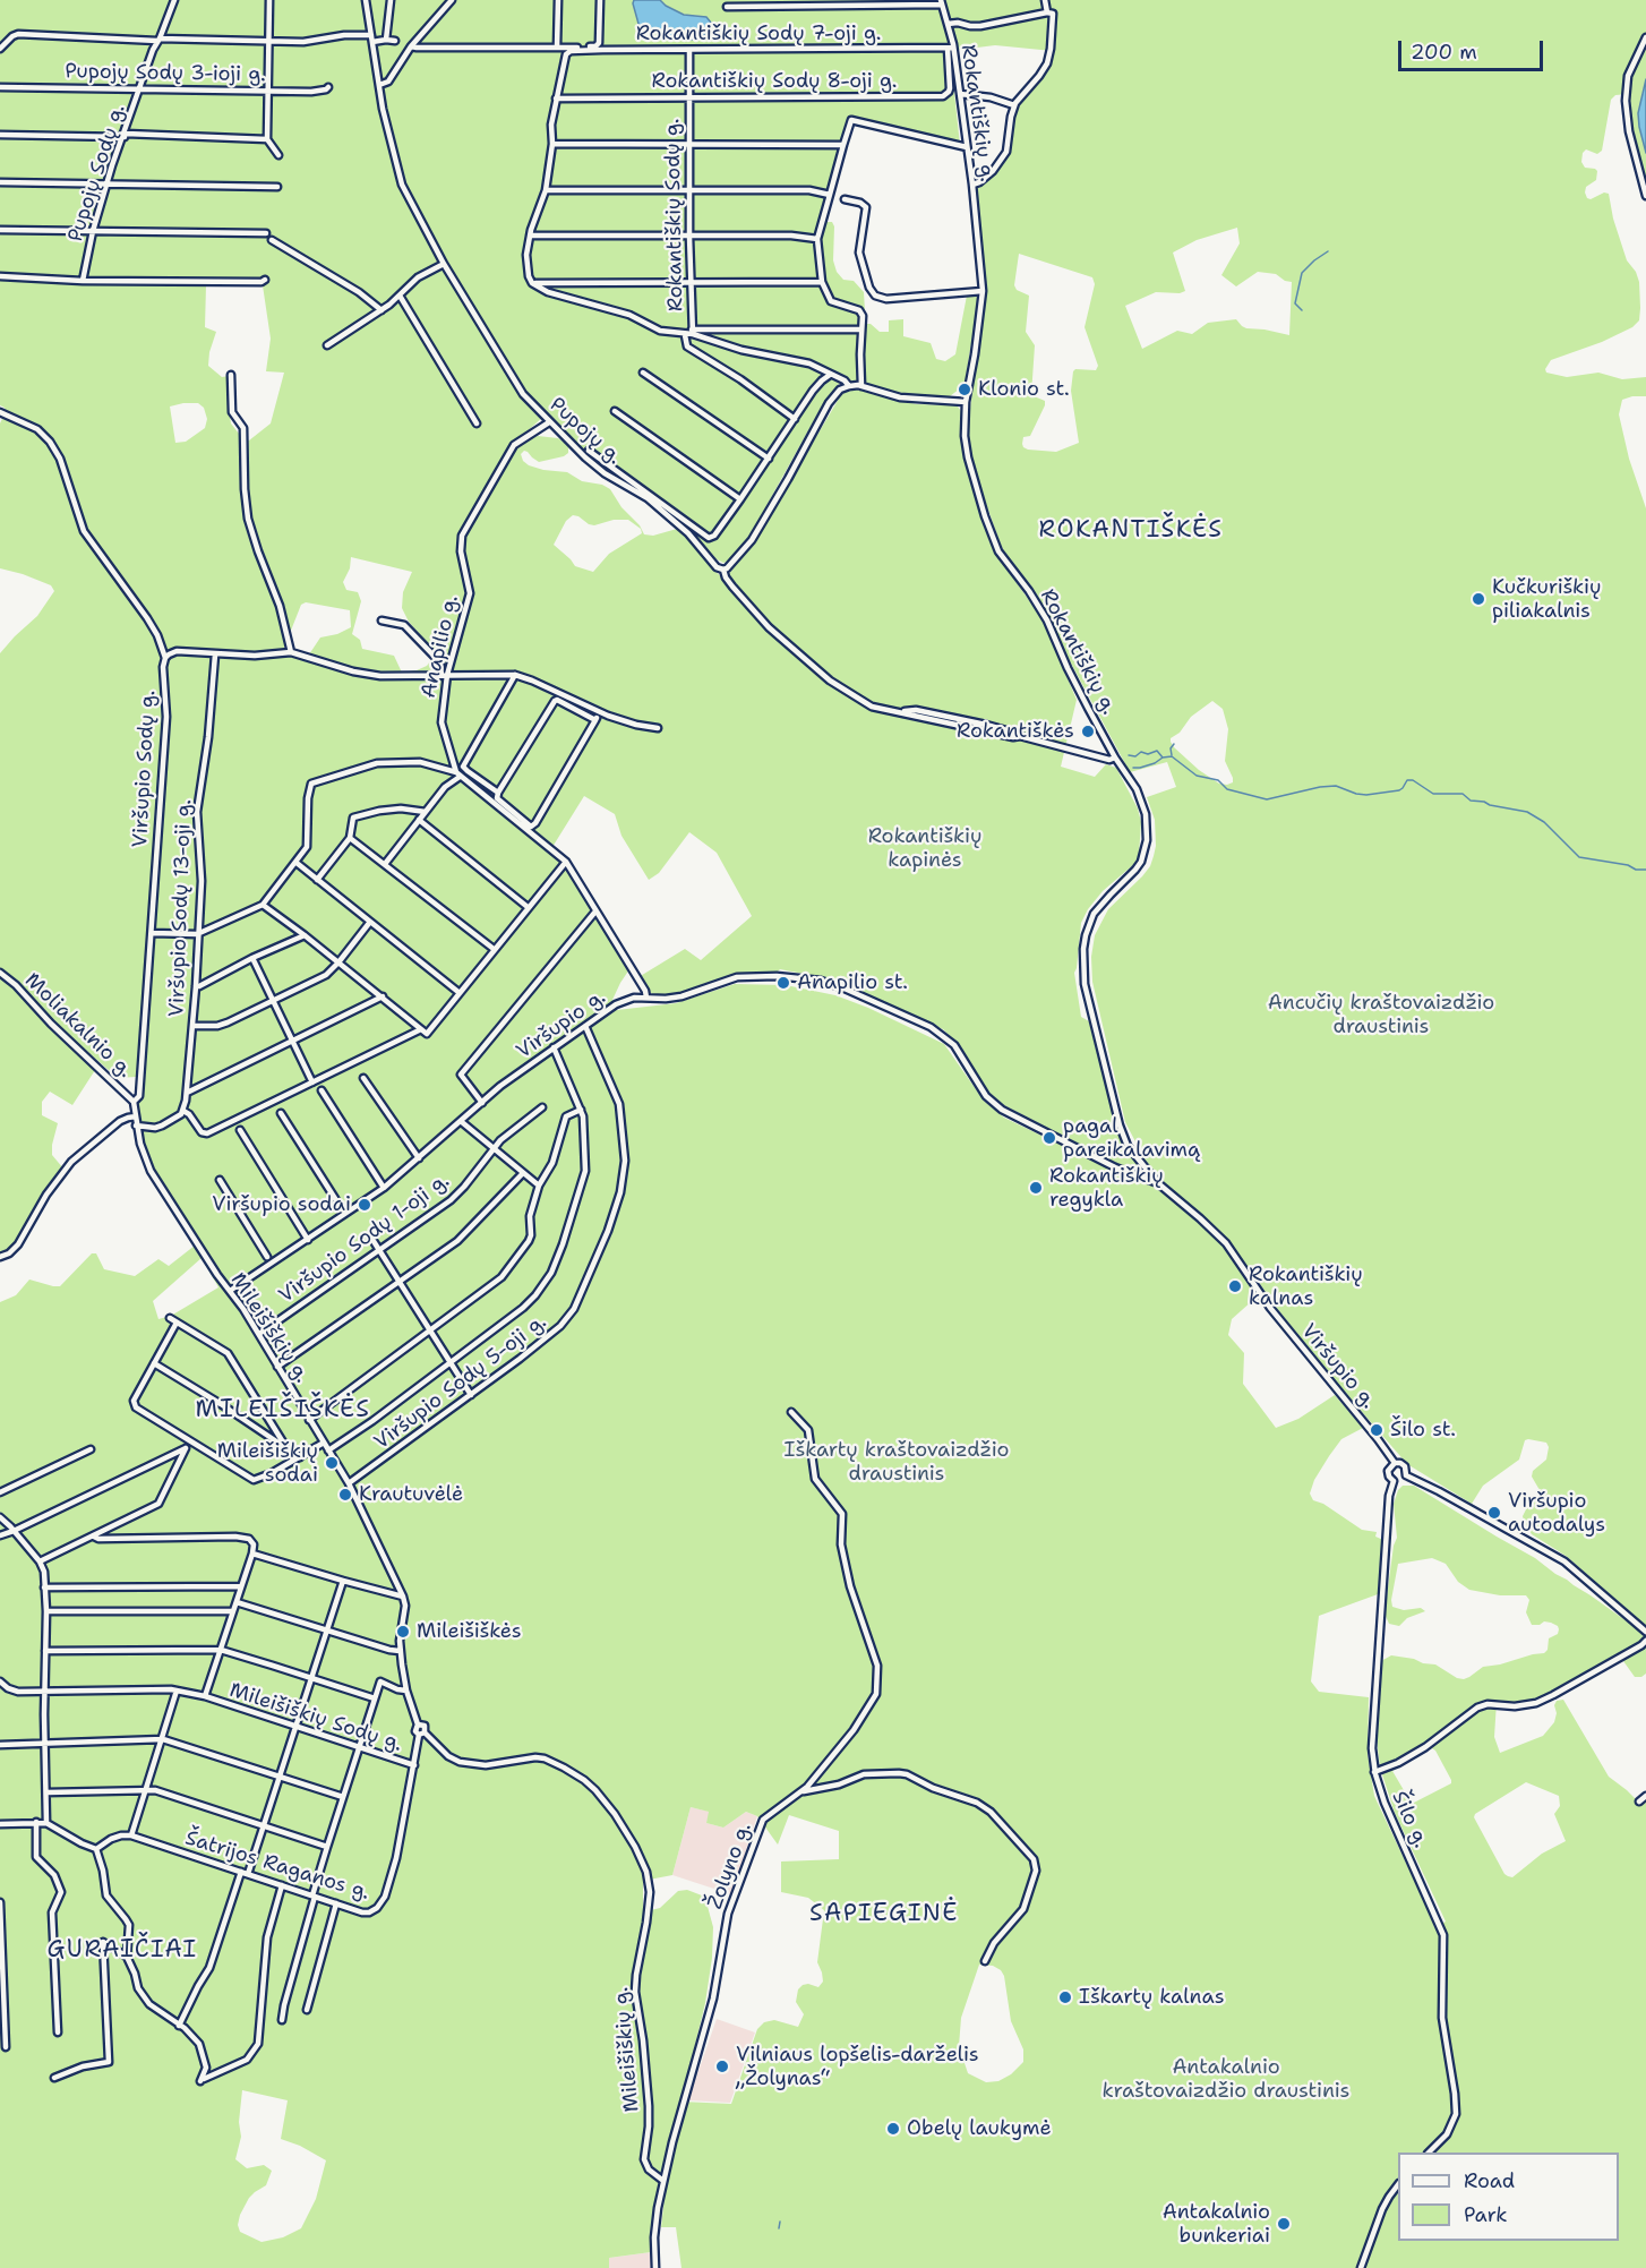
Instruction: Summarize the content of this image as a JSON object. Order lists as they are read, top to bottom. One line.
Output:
{"streets":{"street":["Rokantiškių Sodų 7-oji g.","Pupojų Sodų 3-ioji g.","Rokantiškių Sodų 8-oji g.","Rokantiškių g.","Pupojų Sodų g.","Rokantiškių Sodų g.","Pupojų g.","Anapilio g.","Viršupio Sodų g.","Viršupio Sodų 13-oji g.","Viršupio g.","Moliakalnio g.","Viršupio Sodų 1-oji g.","Mileišiškių g.","Viršupio Sodų 5-oji g.","Mileišiškių Sodų g.","Šilo g.","Šatrijos Raganos g.","Žolyno g."]},"crossings":[["Rokantiškių Sodų 7-oji g.","Rokantiškių Sodų 8-oji g."],["Rokantiškių Sodų 7-oji g.","Rokantiškių g."],["Rokantiškių Sodų 7-oji g.","Rokantiškių Sodų g."],["Pupojų Sodų 3-ioji g.","Pupojų Sodų g."],["Rokantiškių Sodų 8-oji g.","Rokantiškių g."],["Rokantiškių Sodų 8-oji g.","Rokantiškių Sodų g."],["Rokantiškių g.","Pupojų g."],["Rokantiškių g.","Viršupio g."],["Pupojų g.","Anapilio g."],["Viršupio Sodų g.","Moliakalnio g."],["Viršupio Sodų g.","Mileišiškių g."],["Viršupio g.","Mileišiškių g."],["Viršupio g.","Viršupio Sodų 5-oji g."],["Viršupio g.","Šilo g."],["Moliakalnio g.","Mileišiškių g."],["Viršupio Sodų 1-oji g.","Mileišiškių g."],["Mileišiškių g.","Viršupio Sodų 5-oji g."],["Mileišiškių g.","Šatrijos Raganos g."],["Mileišiškių g.","Žolyno g."],["Mileišiškių Sodų g.","Šatrijos Raganos g."]],"districts":["ROKANTIŠKĖS","MILEIŠIŠKĖS","SAPIEGINĖ","GURAIČIAI"],"parks":["Rokantiškių kapinės","Ancučių kraštovaizdžio draustinis","Iškartų kraštovaizdžio draustinis","Antakalnio kraštovaizdžio draustinis"],"places":["Klonio st.","Kučkuriškių piliakalnis","Rokantiškės","Anapilio st.","pagal pareikalavimą","Rokantiškių regykla","Viršupio sodai","Rokantiškių kalnas","Šilo st.","Mileišiškių sodai","Krautuvėlė","Viršupio autodalys","Mileišiškės","Iškartų kalnas","Vilniaus lopšelis-darželis „Žolynas“","Obelų laukymė","Antakalnio bunkeriai"],"legend":["Road","Park"],"scale_bar":"200 m"}
